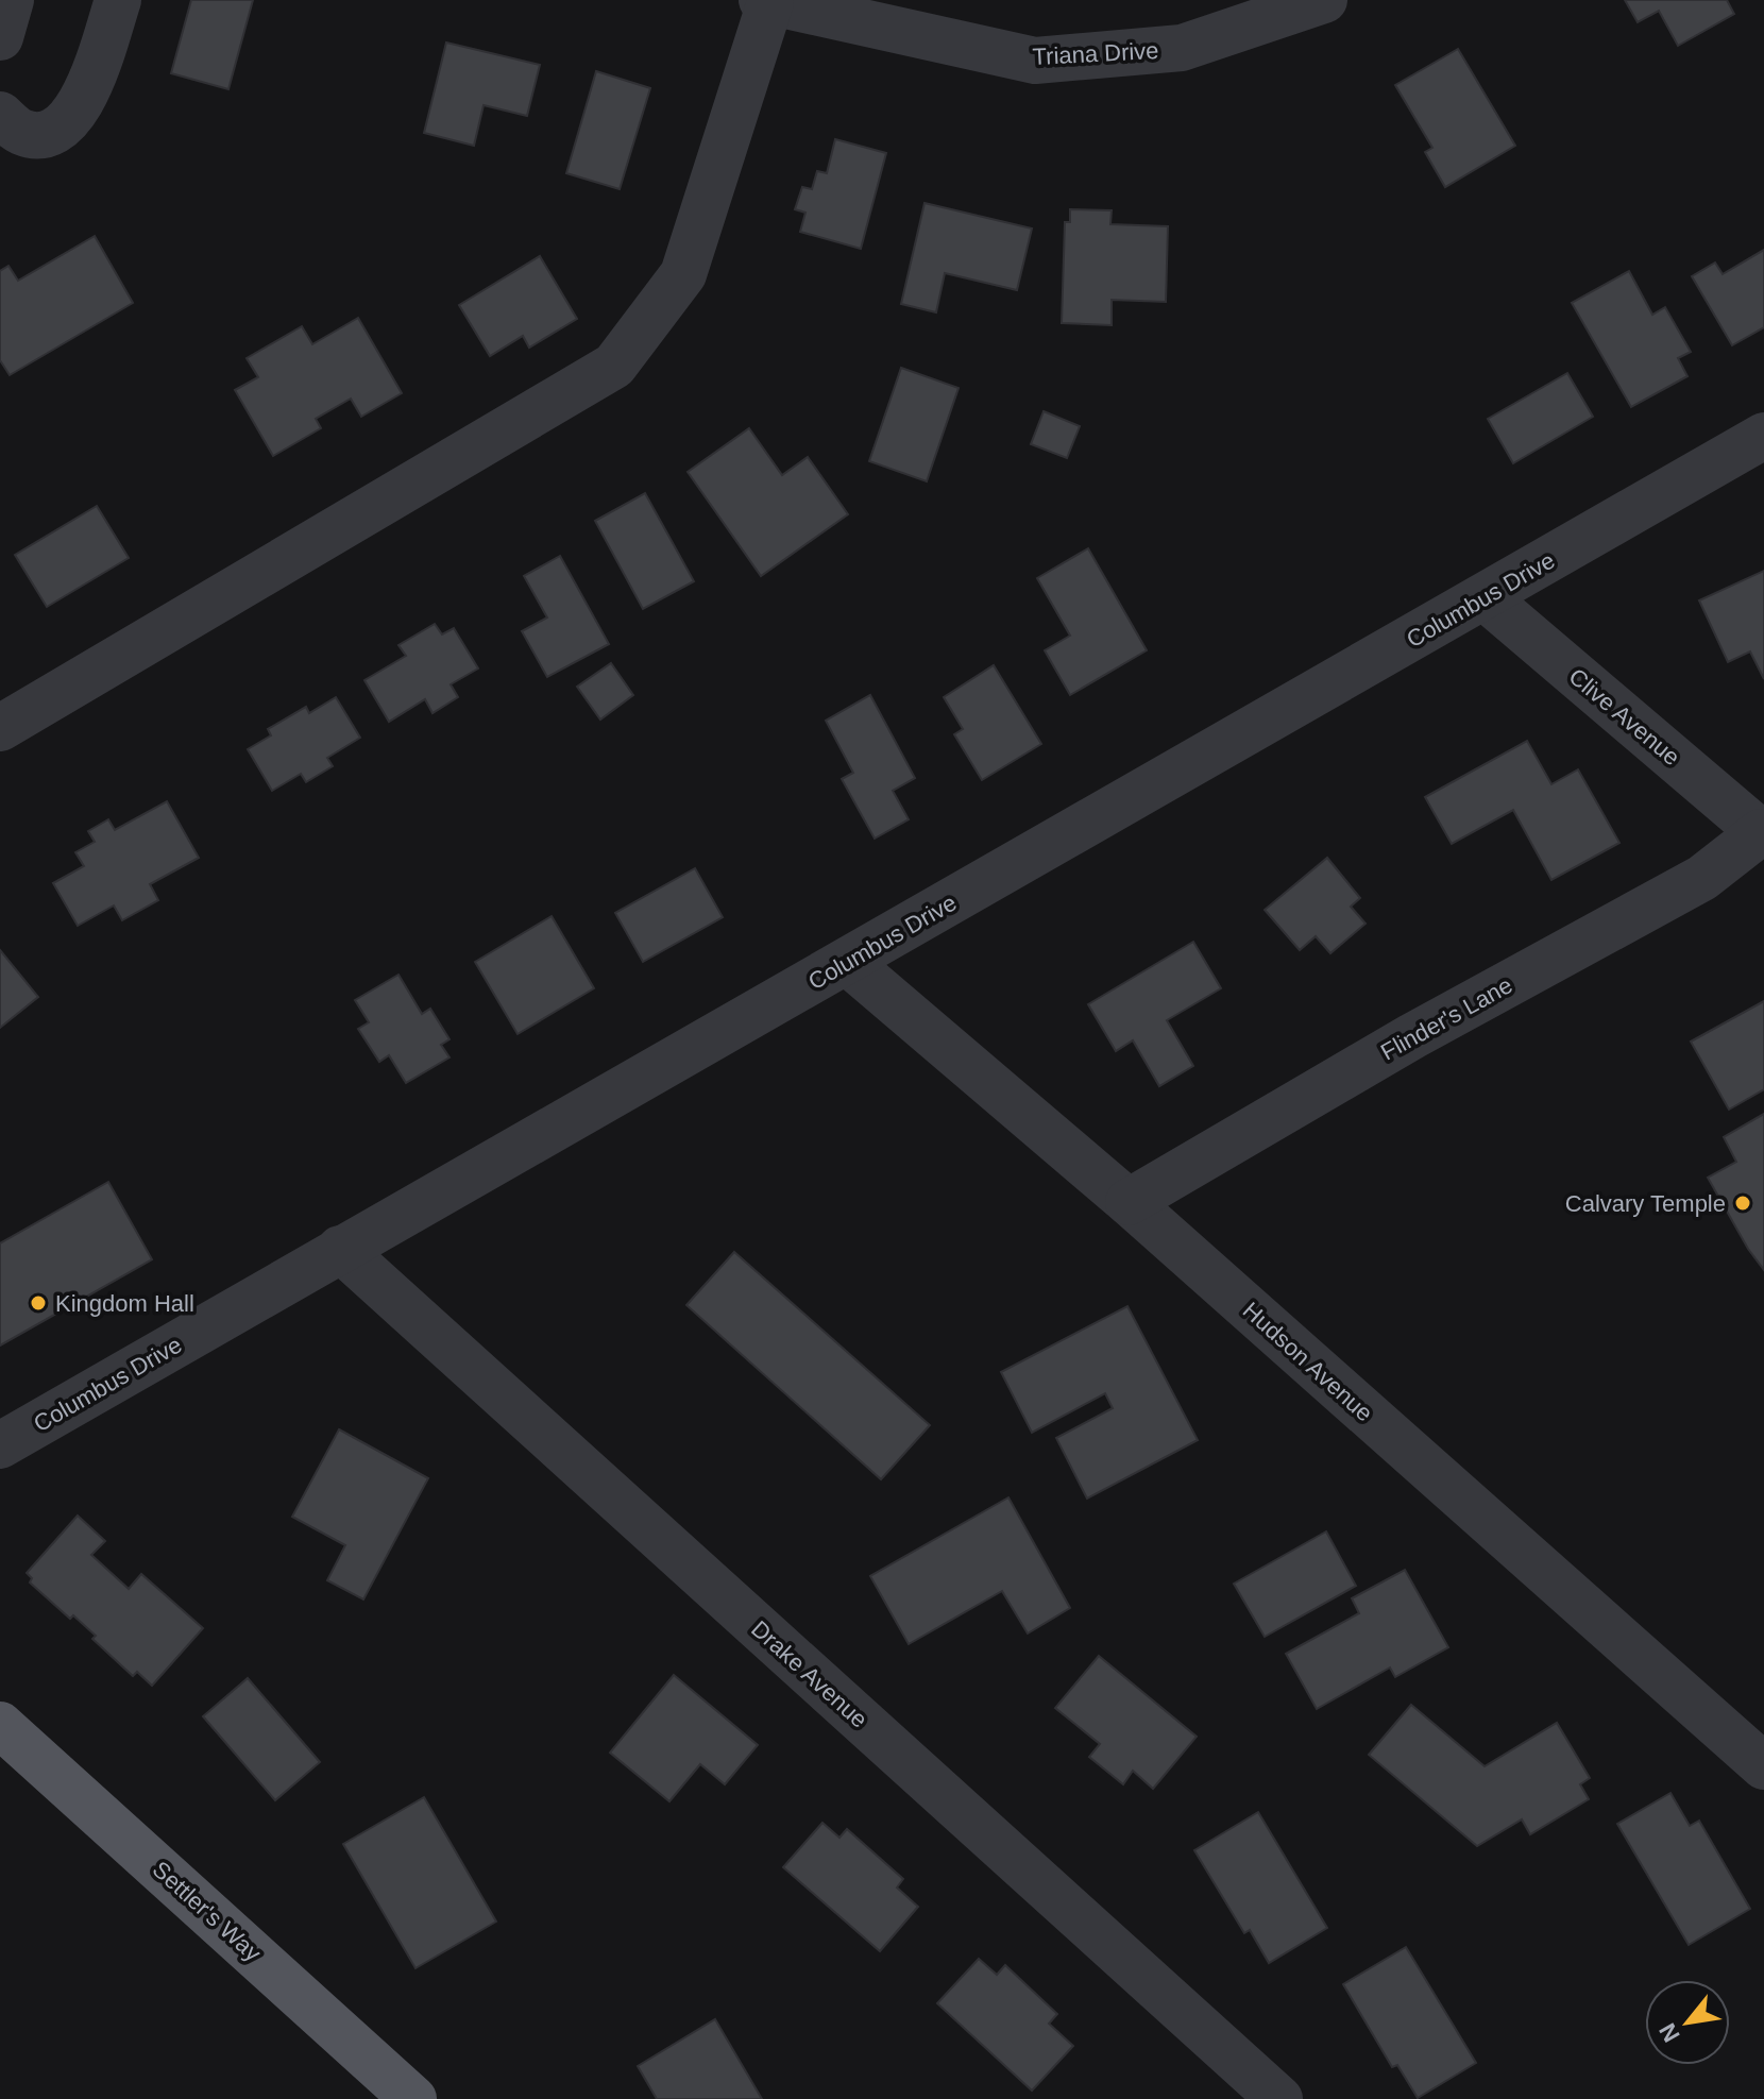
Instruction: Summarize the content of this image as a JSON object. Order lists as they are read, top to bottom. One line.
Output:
{"streets":{"main road":["Settler's Way"],"street":["Triana Drive","Columbus Drive","Clive Avenue","Flinder's Lane","Hudson Avenue","Drake Avenue"]},"crossings":[["Columbus Drive","Clive Avenue"],["Columbus Drive","Hudson Avenue"],["Columbus Drive","Drake Avenue"],["Clive Avenue","Flinder's Lane"],["Flinder's Lane","Hudson Avenue"]],"places":["Calvary Temple","Kingdom Hall"],"north":"bottom left"}
